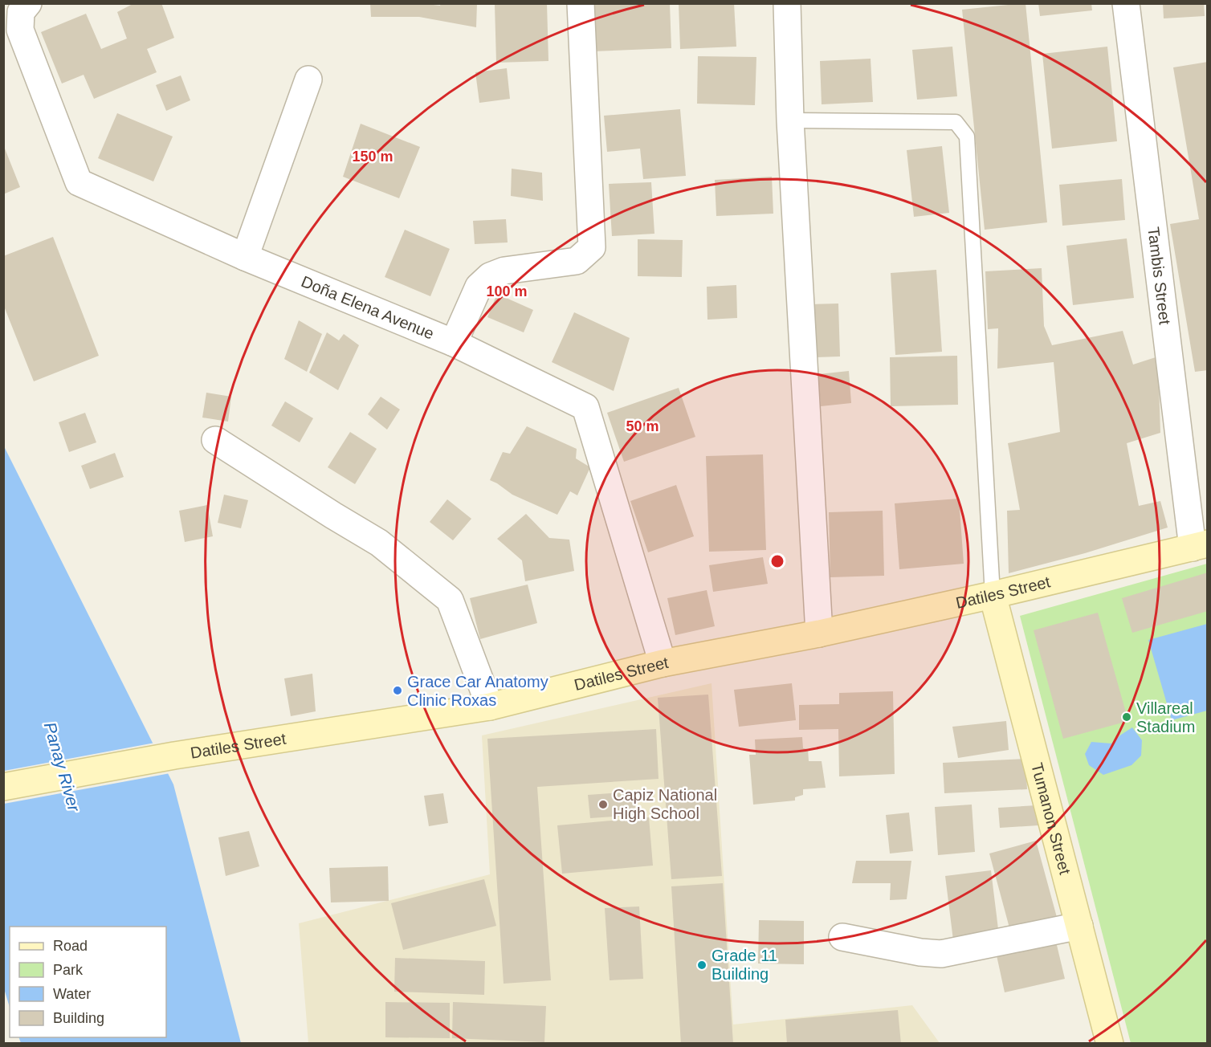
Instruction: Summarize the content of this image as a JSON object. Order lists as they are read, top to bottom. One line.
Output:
{"streets":{"main road":["Datiles Street","Tumanon Street"],"street":["Tambis Street","Doña Elena Avenue"]},"crossings":[["Tambis Street","Datiles Street"],["Doña Elena Avenue","Datiles Street"],["Datiles Street","Tumanon Street"]],"water":["Panay River"],"places":["Grace Car Anatomy Clinic Roxas","Villareal Stadium","Capiz National High School","Grade 11 Building"],"legend":["Road","Park","Water","Building"],"rings":["150 m","100 m","50 m"]}
